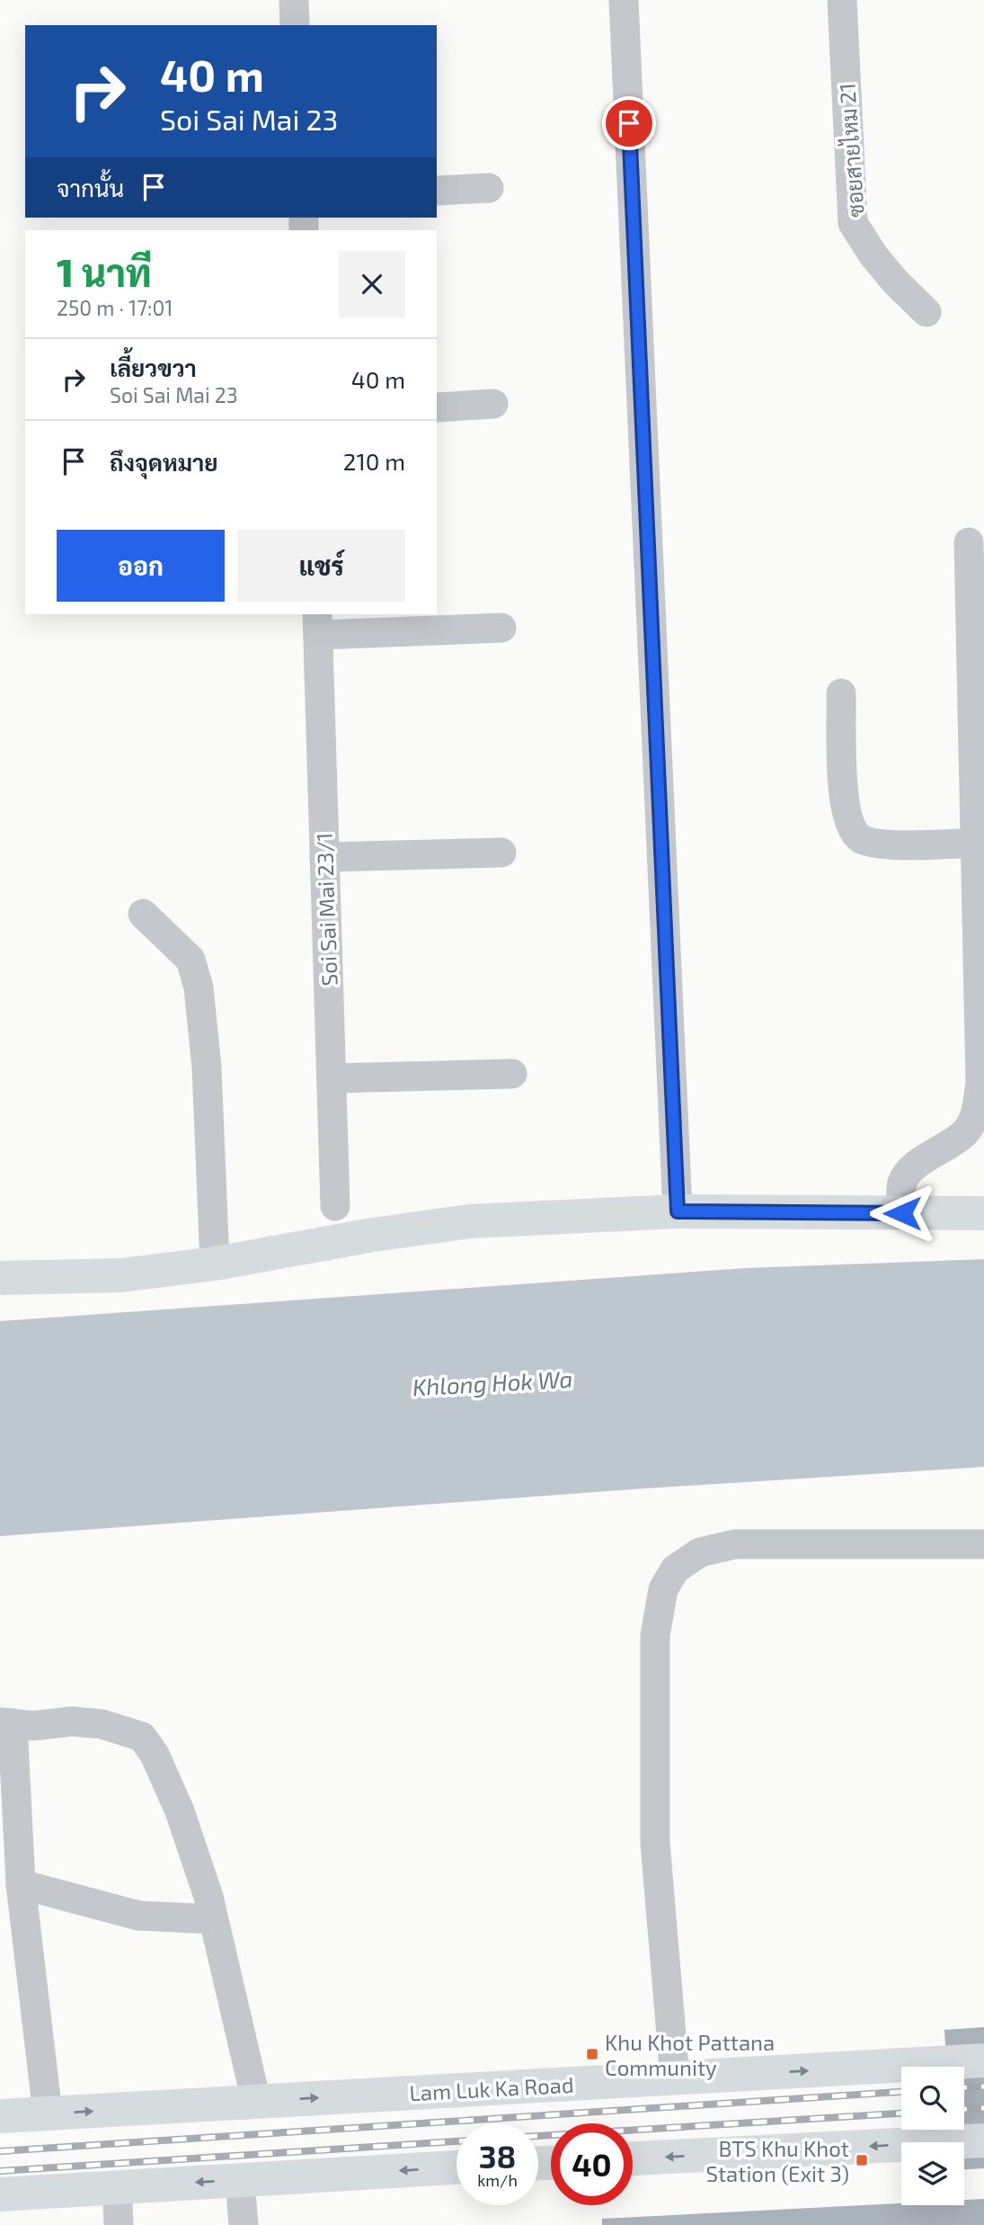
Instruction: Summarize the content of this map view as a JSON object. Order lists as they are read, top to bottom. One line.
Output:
{"streets":{"main road":["Lam Luk Ka Road"],"street":["ซอยสายไหม 21","Soi Sai Mai 23/1"]},"water":["Khlong Hok Wa"],"places":{"transit":["Khu Khot Pattana Community","BTS Khu Khot Station (Exit 3)"]},"page":{"turn":["40 m","Soi Sai Mai 23"],"then":"จากนั้น","heading":["1 นาที","250 m · 17:01"],"list":[{"name":"เลี้ยวขวา","note":"Soi Sai Mai 23","value":"40 m"},{"name":"ถึงจุดหมาย","value":"210 m"}],"buttons":["ออก","แชร์"],"speed":"38 km/h","limit":"40"}}
